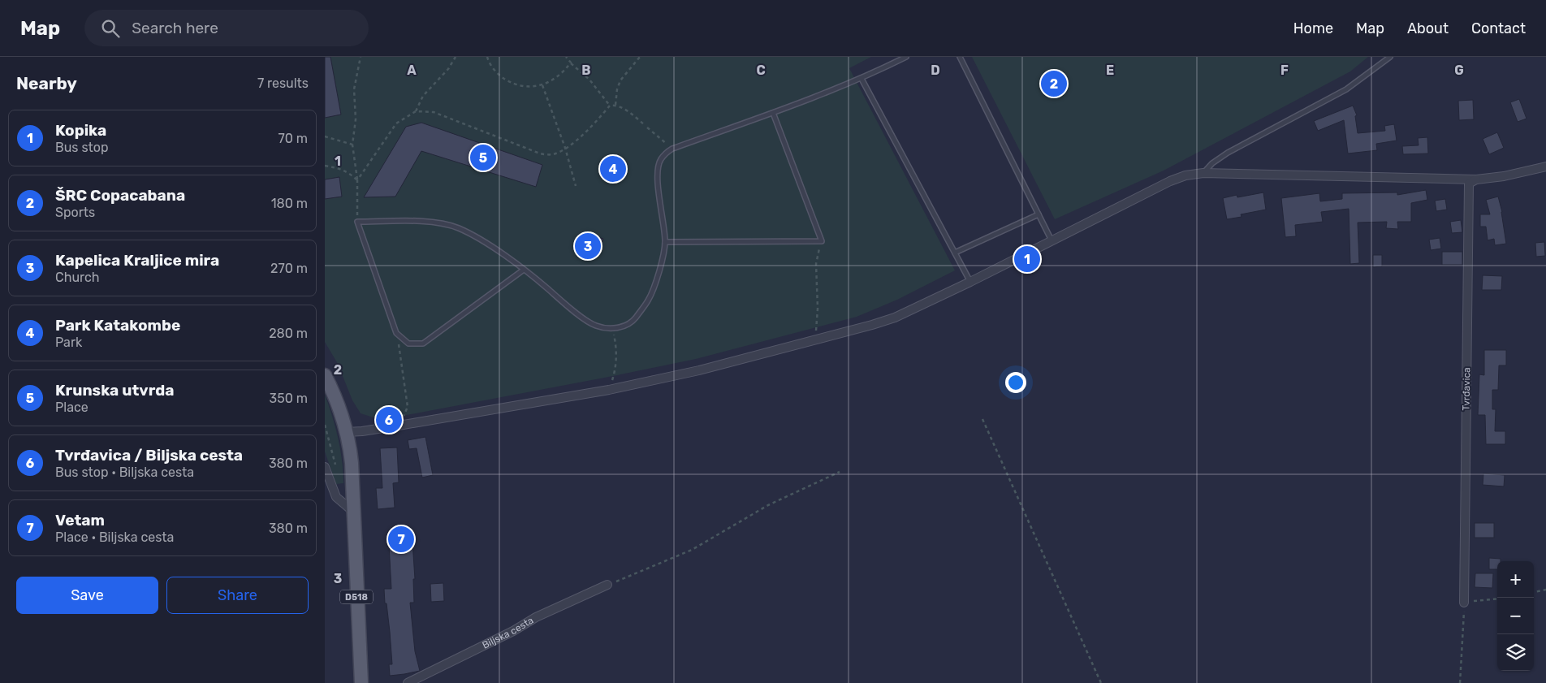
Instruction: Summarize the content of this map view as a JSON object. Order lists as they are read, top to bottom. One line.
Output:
{"streets":{"main road":["D518"],"street":["Tvrđavica","Biljska cesta"]},"page":{"header":"Map","search":"Search here","nav":["Home","Map","About","Contact"],"heading":["Nearby","7 results"],"pins":["2","5","4","3","1","6","7"],"list":[{"mark":"1","name":"Kopika","note":"Bus stop","value":"70 m"},{"mark":"2","name":"ŠRC Copacabana","note":"Sports","value":"180 m"},{"mark":"3","name":"Kapelica Kraljice mira","note":"Church","value":"270 m"},{"mark":"4","name":"Park Katakombe","note":"Park","value":"280 m"},{"mark":"5","name":"Krunska utvrda","note":"Place","value":"350 m"},{"mark":"6","name":"Tvrđavica / Biljska cesta","note":"Bus stop · Biljska cesta","value":"380 m"},{"mark":"7","name":"Vetam","note":"Place · Biljska cesta","value":"380 m"}],"map_buttons":["+","−"],"buttons":["Save","Share"]},"grid":{"columns":["A","B","C","D","E","F","G"],"rows":["1","2","3"]}}
